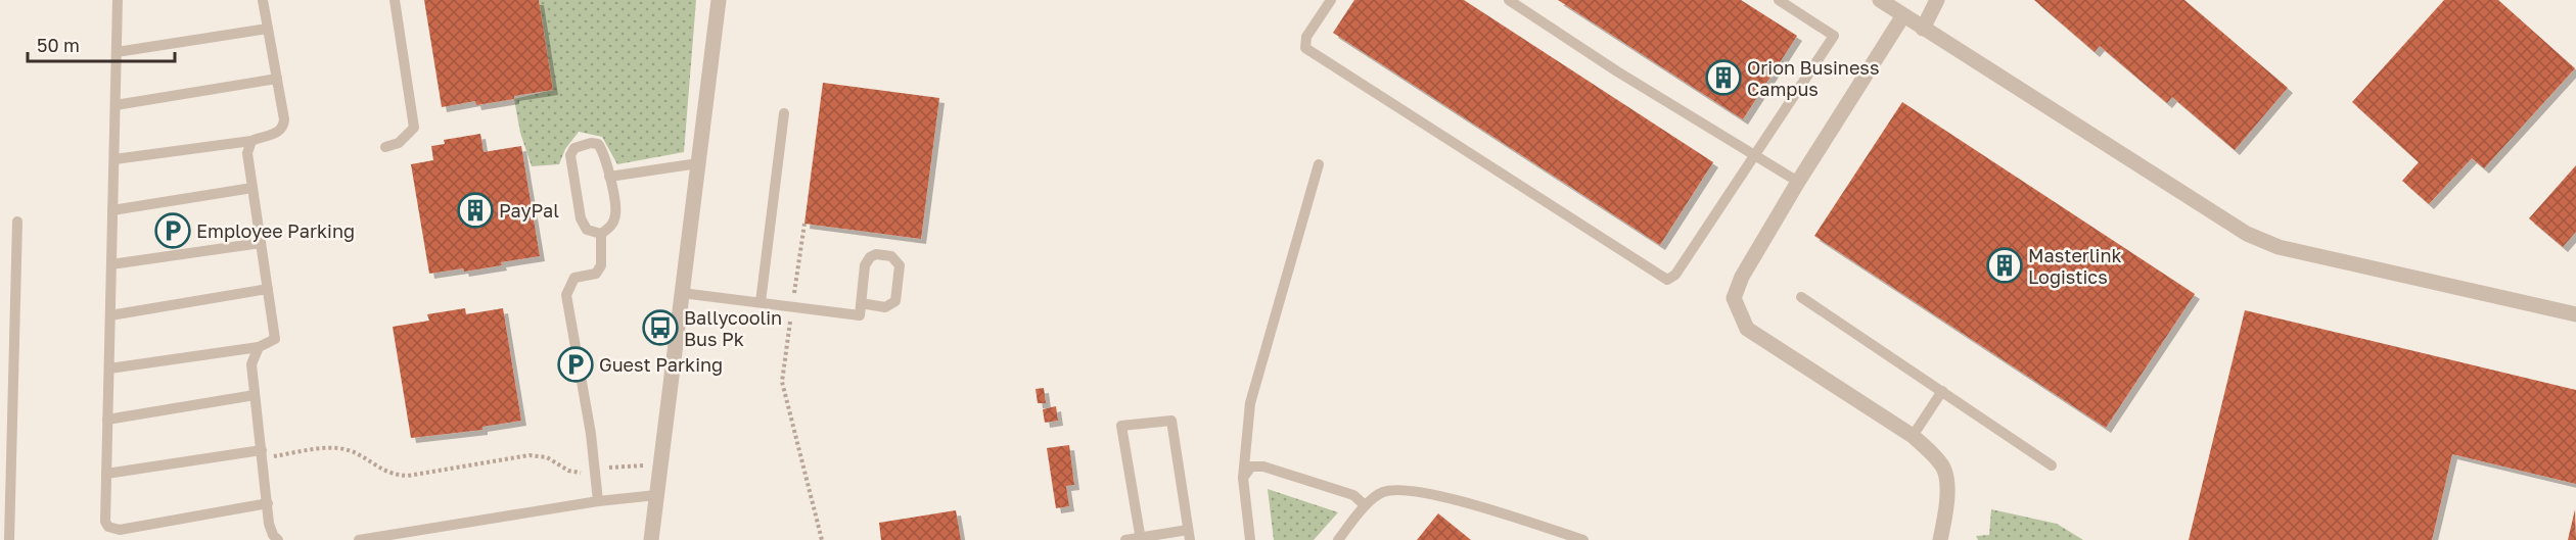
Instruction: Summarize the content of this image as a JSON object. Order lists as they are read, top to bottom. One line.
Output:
{"places":{"building":["Orion Business Campus","PayPal","Masterlink Logistics"],"parking":["Employee Parking","Guest Parking"],"bus stop":["Ballycoolin Bus Pk"]},"scale_bar":"50 m"}
